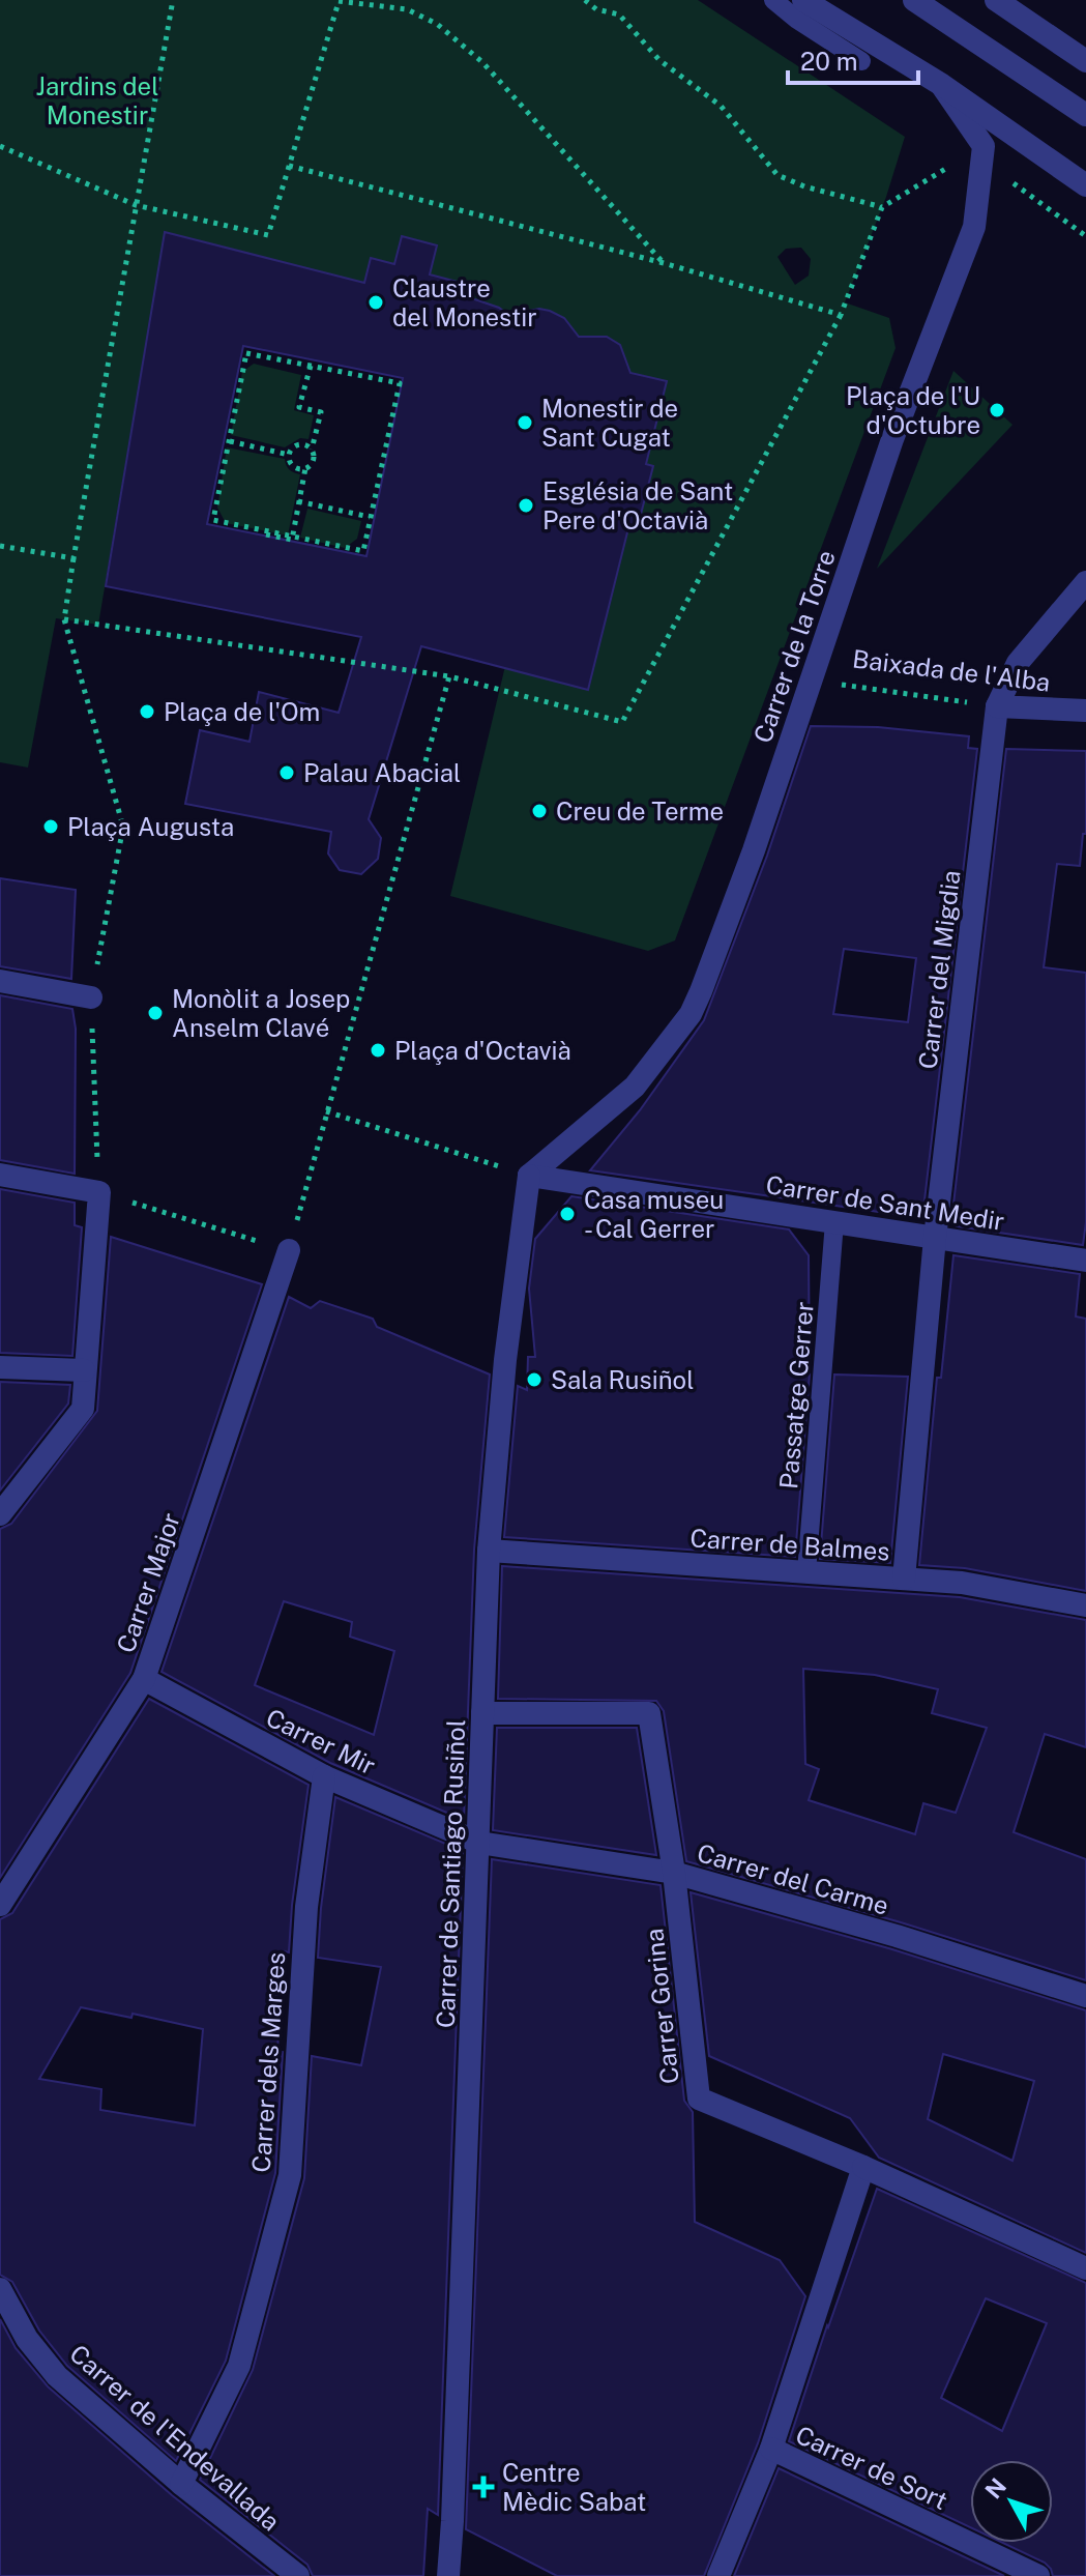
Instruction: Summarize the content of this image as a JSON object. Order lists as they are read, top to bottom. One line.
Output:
{"streets":{"street":["Carrer de la Torre","Baixada de l'Alba","Carrer del Migdia","Carrer de Sant Medir","Carrer de Balmes","Carrer Major","Carrer Mir","Carrer de Santiago Rusiñol","Carrer del Carme","Carrer Gorina","Carrer dels Marges","Carrer de l'Endevallada","Carrer de Sort"],"lane":["Passatge Gerrer"]},"crossings":[["Carrer de la Torre","Baixada de l'Alba"],["Carrer de la Torre","Carrer de Sant Medir"],["Carrer de la Torre","Carrer de Santiago Rusiñol"],["Baixada de l'Alba","Carrer del Migdia"],["Carrer del Migdia","Carrer de Sant Medir"],["Carrer del Migdia","Carrer de Balmes"],["Carrer de Sant Medir","Passatge Gerrer"],["Carrer de Sant Medir","Carrer de Santiago Rusiñol"],["Passatge Gerrer","Carrer de Balmes"],["Carrer de Balmes","Carrer de Santiago Rusiñol"],["Carrer Major","Carrer Mir"],["Carrer Mir","Carrer de Santiago Rusiñol"],["Carrer Mir","Carrer del Carme"],["Carrer Mir","Carrer dels Marges"],["Carrer de Santiago Rusiñol","Carrer del Carme"],["Carrer de Santiago Rusiñol","Carrer Gorina"],["Carrer del Carme","Carrer Gorina"],["Carrer dels Marges","Carrer de l'Endevallada"]],"parks":["Jardins del Monestir"],"places":{"other":["Claustre del Monestir","Plaça de l'U d'Octubre","Monestir de Sant Cugat","Església de Sant Pere d'Octavià","Plaça de l'Om","Palau Abacial","Creu de Terme","Plaça Augusta","Monòlit a Josep Anselm Clavé","Plaça d'Octavià","Casa museu - Cal Gerrer","Sala Rusiñol"],"health":["Centre Mèdic Sabat"]},"scale_bar":"20 m","north":"top left"}
